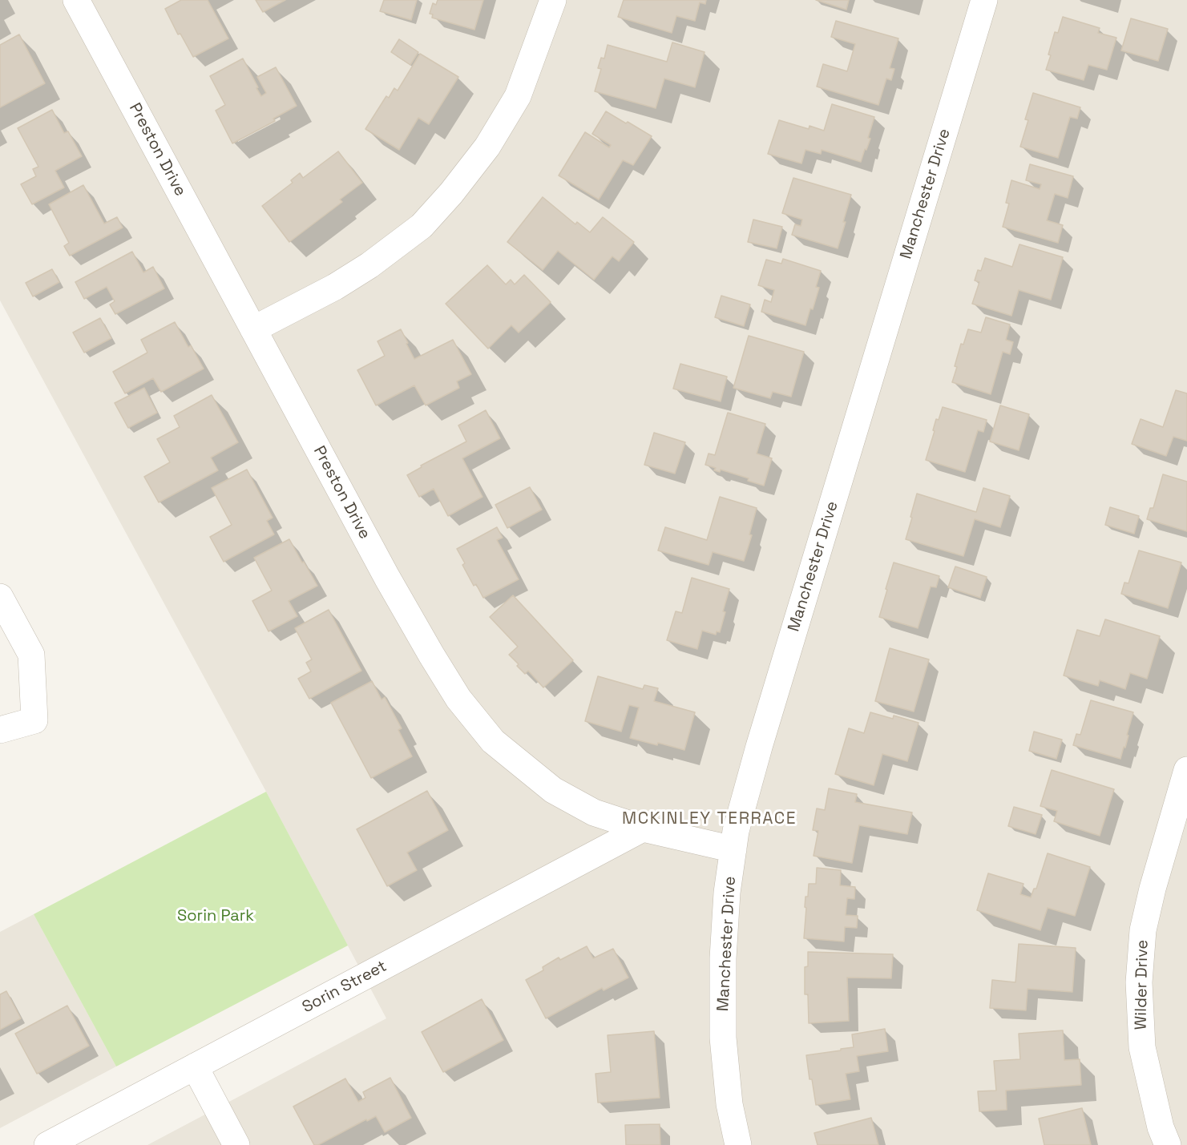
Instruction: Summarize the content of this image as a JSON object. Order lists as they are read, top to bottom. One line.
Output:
{"streets":{"street":["Preston Drive","Manchester Drive","Wilder Drive","Sorin Street"]},"crossings":[["Preston Drive","Manchester Drive"],["Preston Drive","Sorin Street"]],"districts":["MCKINLEY TERRACE"],"parks":["Sorin Park"]}
